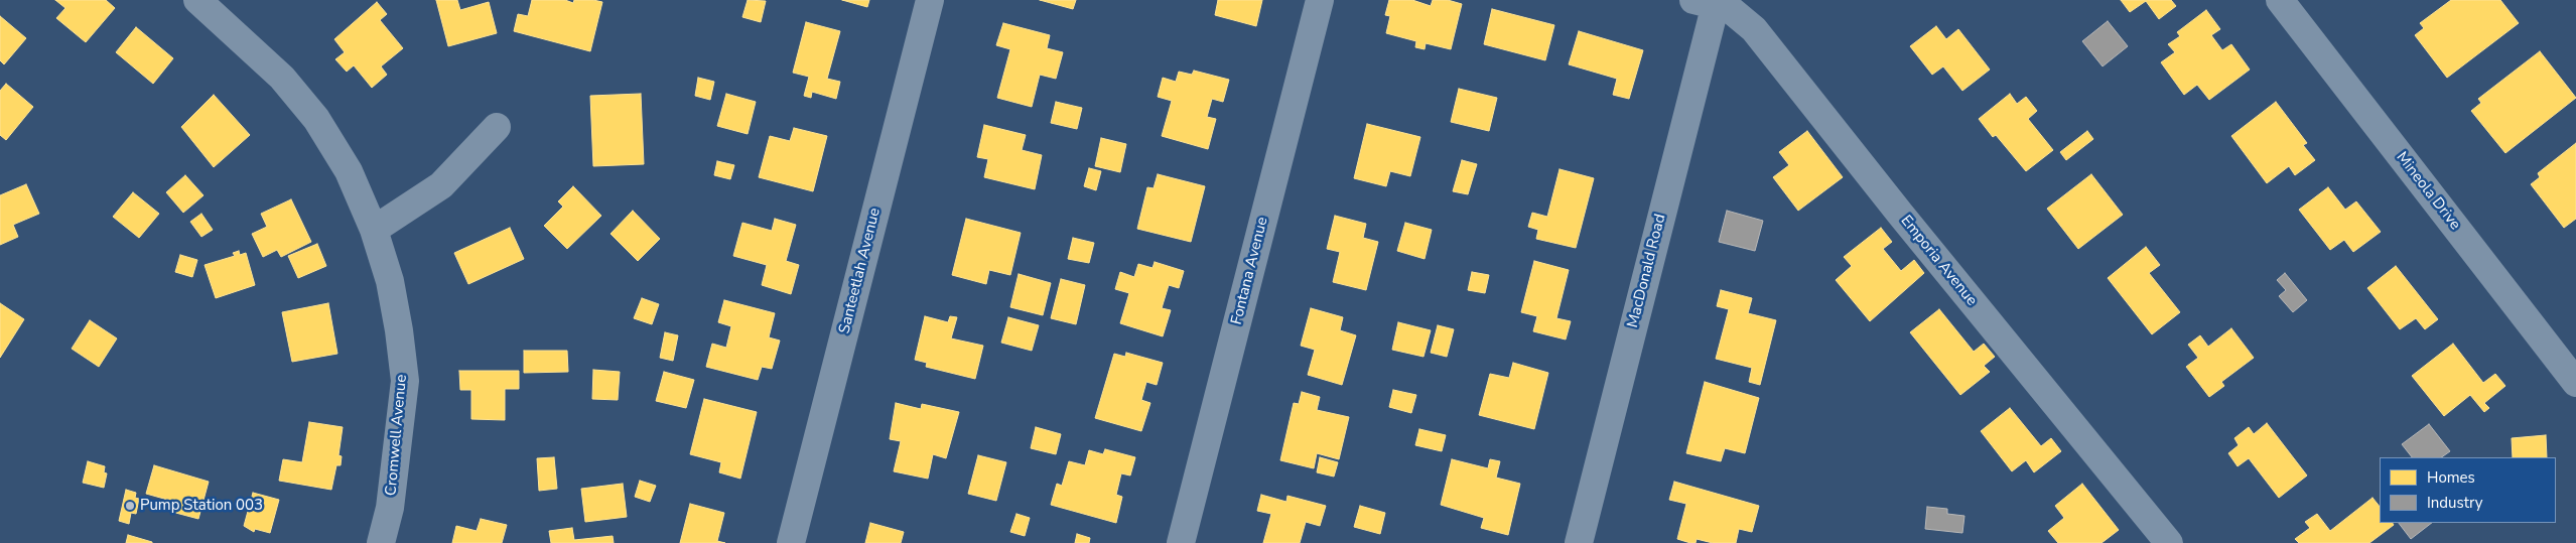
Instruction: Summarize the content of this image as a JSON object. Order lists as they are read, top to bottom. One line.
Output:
{"streets":{"street":["Mineola Drive","Emporia Avenue","Santeetlah Avenue","Fontana Avenue","MacDonald Road","Cromwell Avenue"]},"crossings":[["Emporia Avenue","MacDonald Road"]],"places":["Pump Station 003"],"legend":["Homes","Industry"]}
